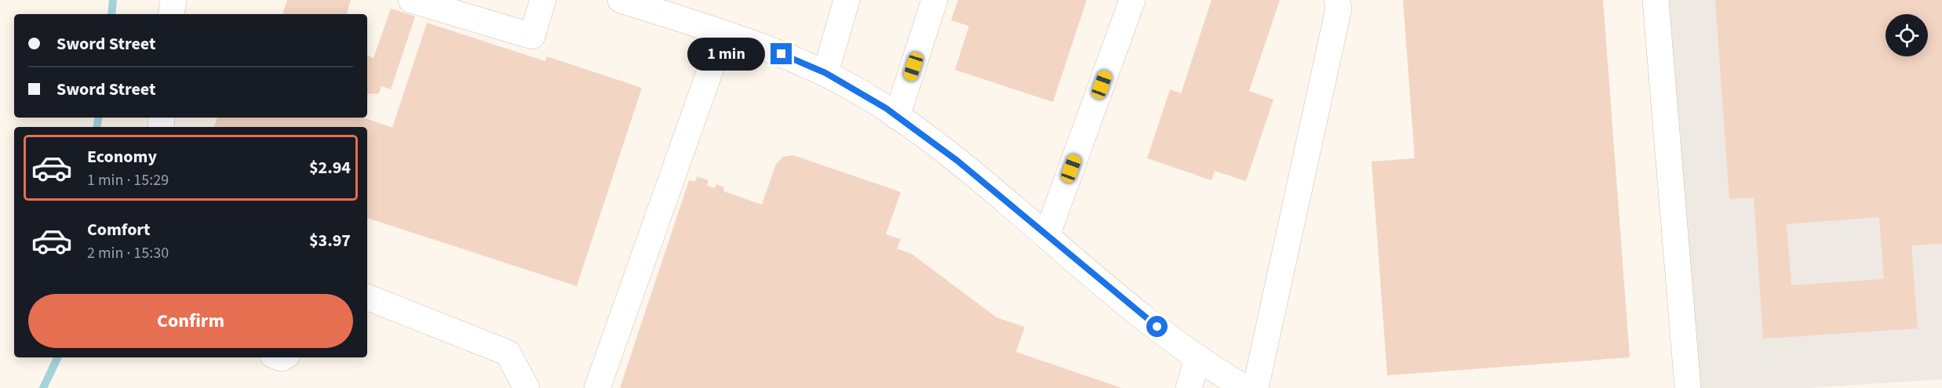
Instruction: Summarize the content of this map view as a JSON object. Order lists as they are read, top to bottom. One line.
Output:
{"page":{"banner":["Sword Street","Sword Street"],"bubble":"1 min","list":[{"name":"Economy","note":"1 min · 15:29","value":"$2.94"},{"name":"Comfort","note":"2 min · 15:30","value":"$3.97"}],"buttons":"Confirm"}}
